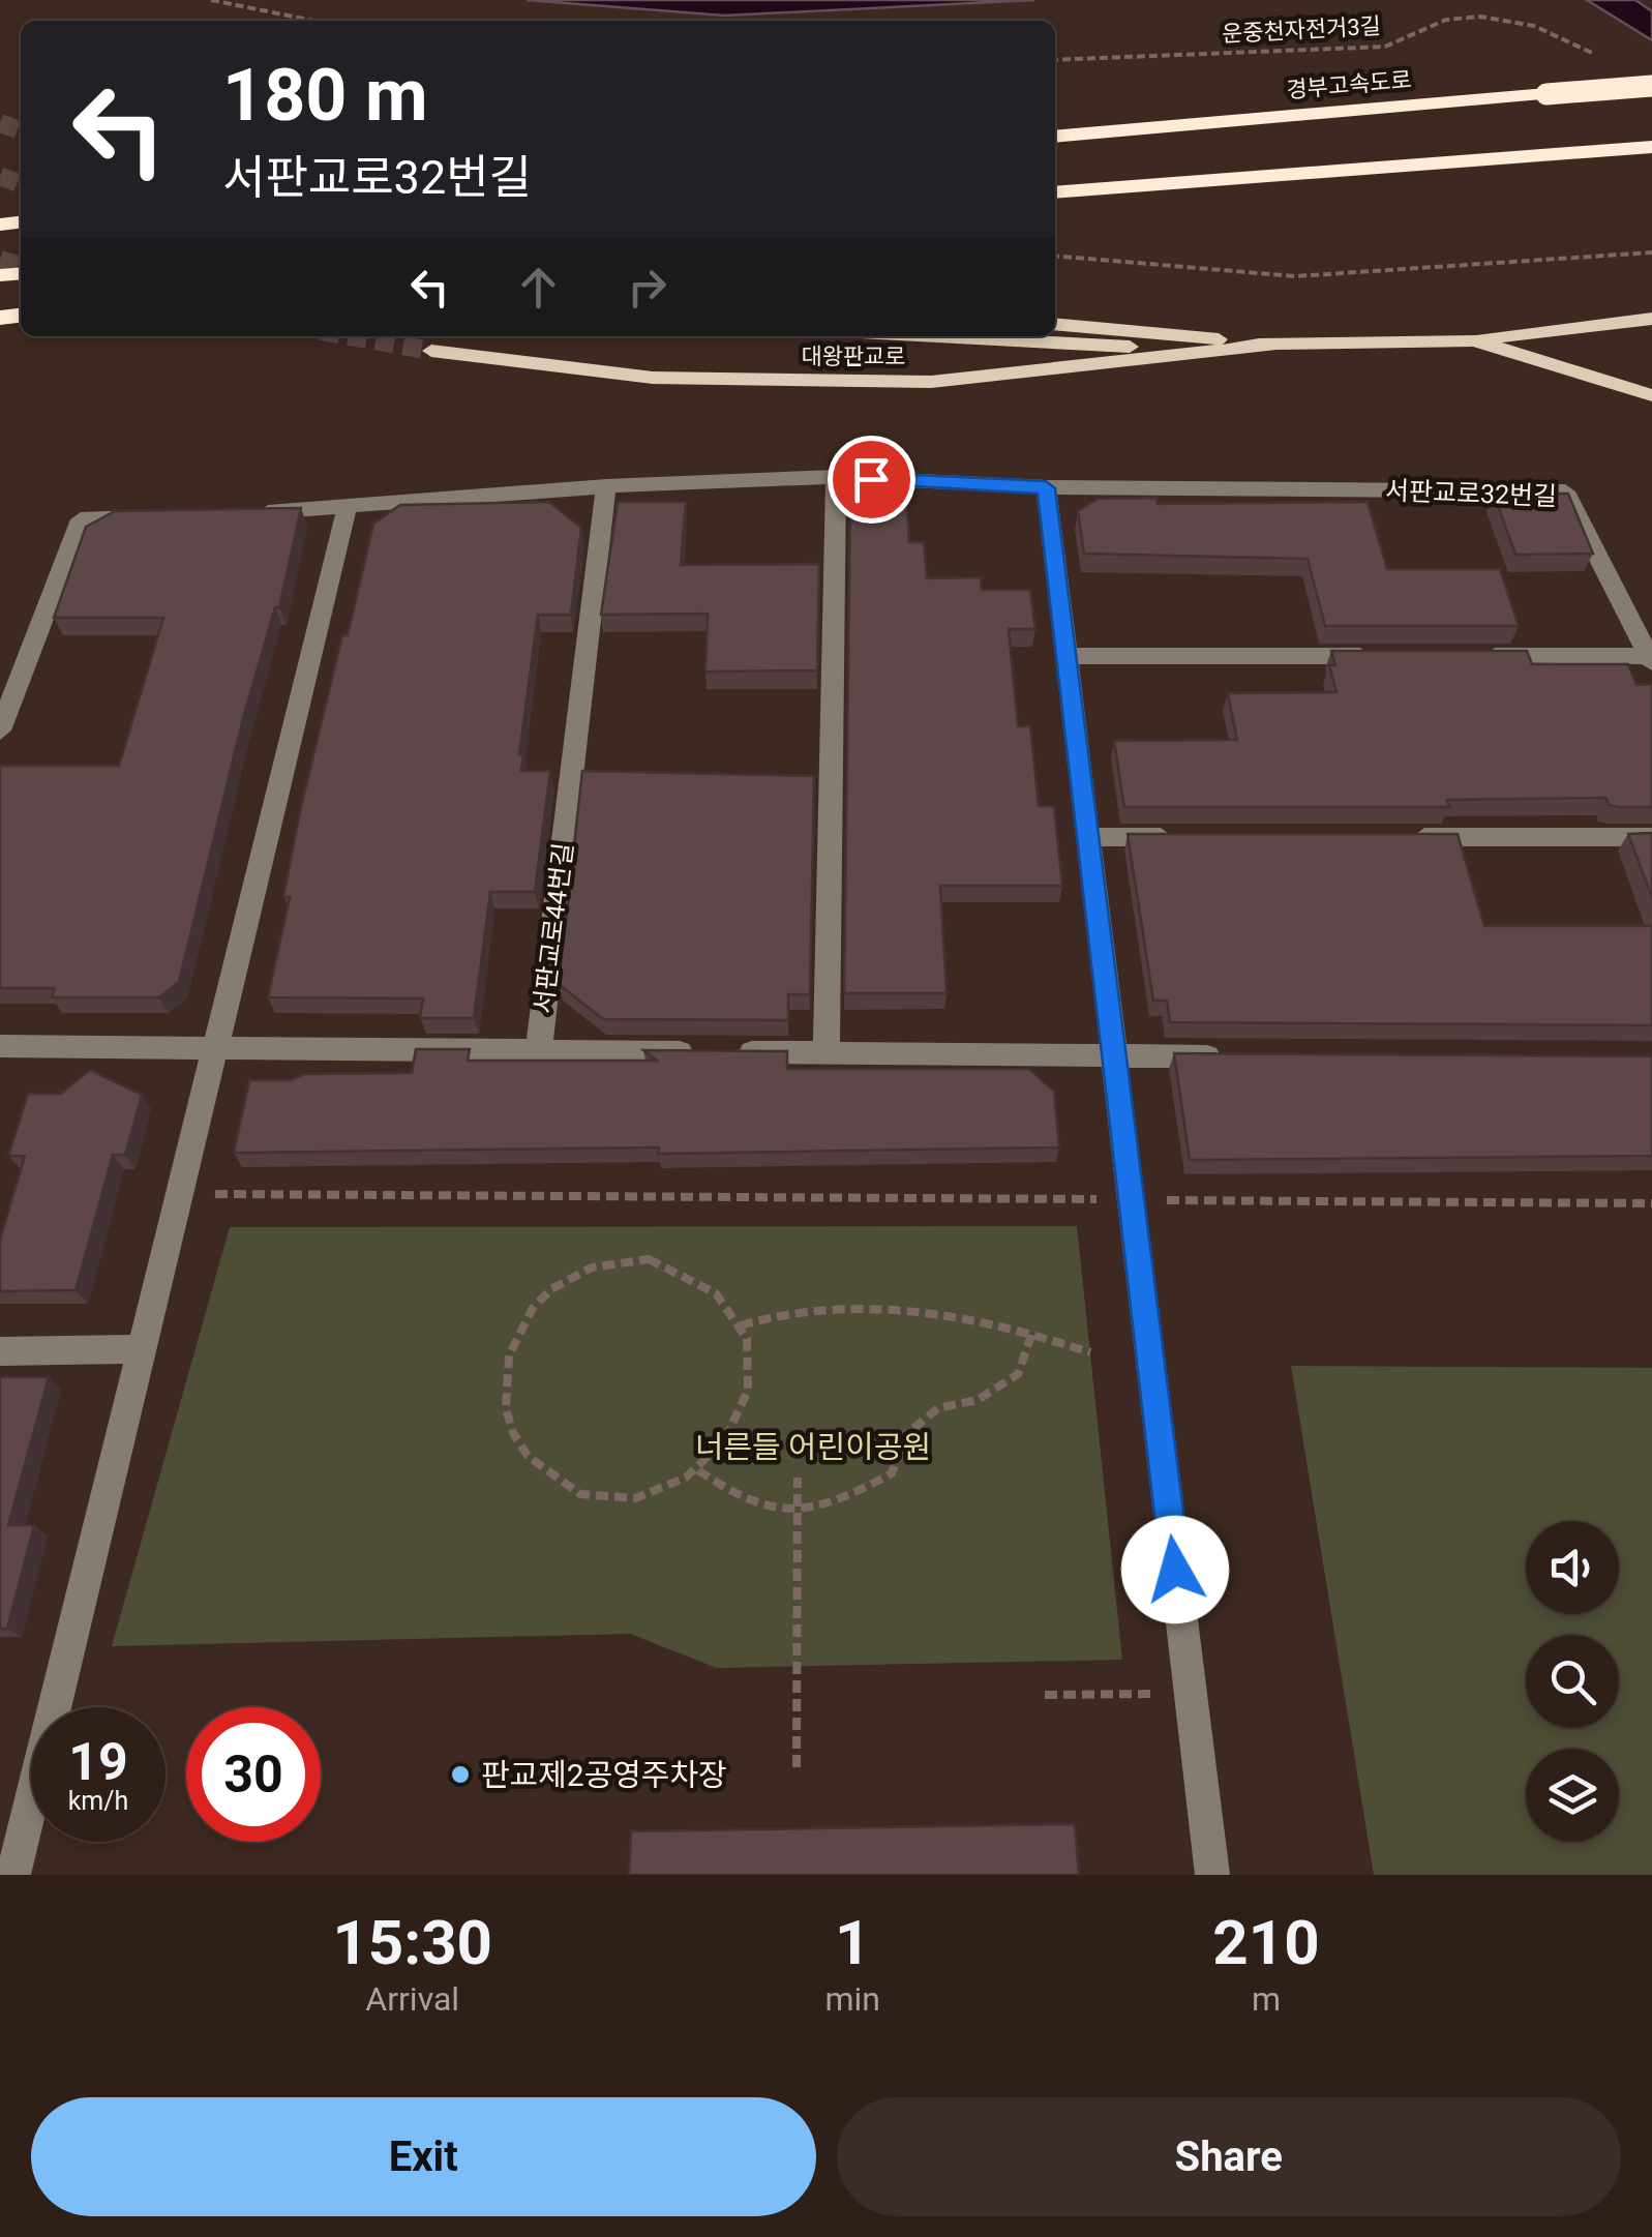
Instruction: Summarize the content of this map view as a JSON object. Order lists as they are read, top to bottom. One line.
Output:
{"streets":{"highway":["경부고속도로"],"main road":["대왕판교로"],"street":["서판교로32번길","서판교로44번길"],"path":["운중천자전거3길"]},"crossings":[["서판교로32번길","서판교로44번길"]],"parks":["너른들 어린이공원"],"places":["판교제2공영주차장"],"page":{"turn":["180 m","서판교로32번길"],"speed":"19 km/h","limit":"30","eta":["15:30","Arrival","1","min","210","m"],"buttons":["Exit","Share"]}}
